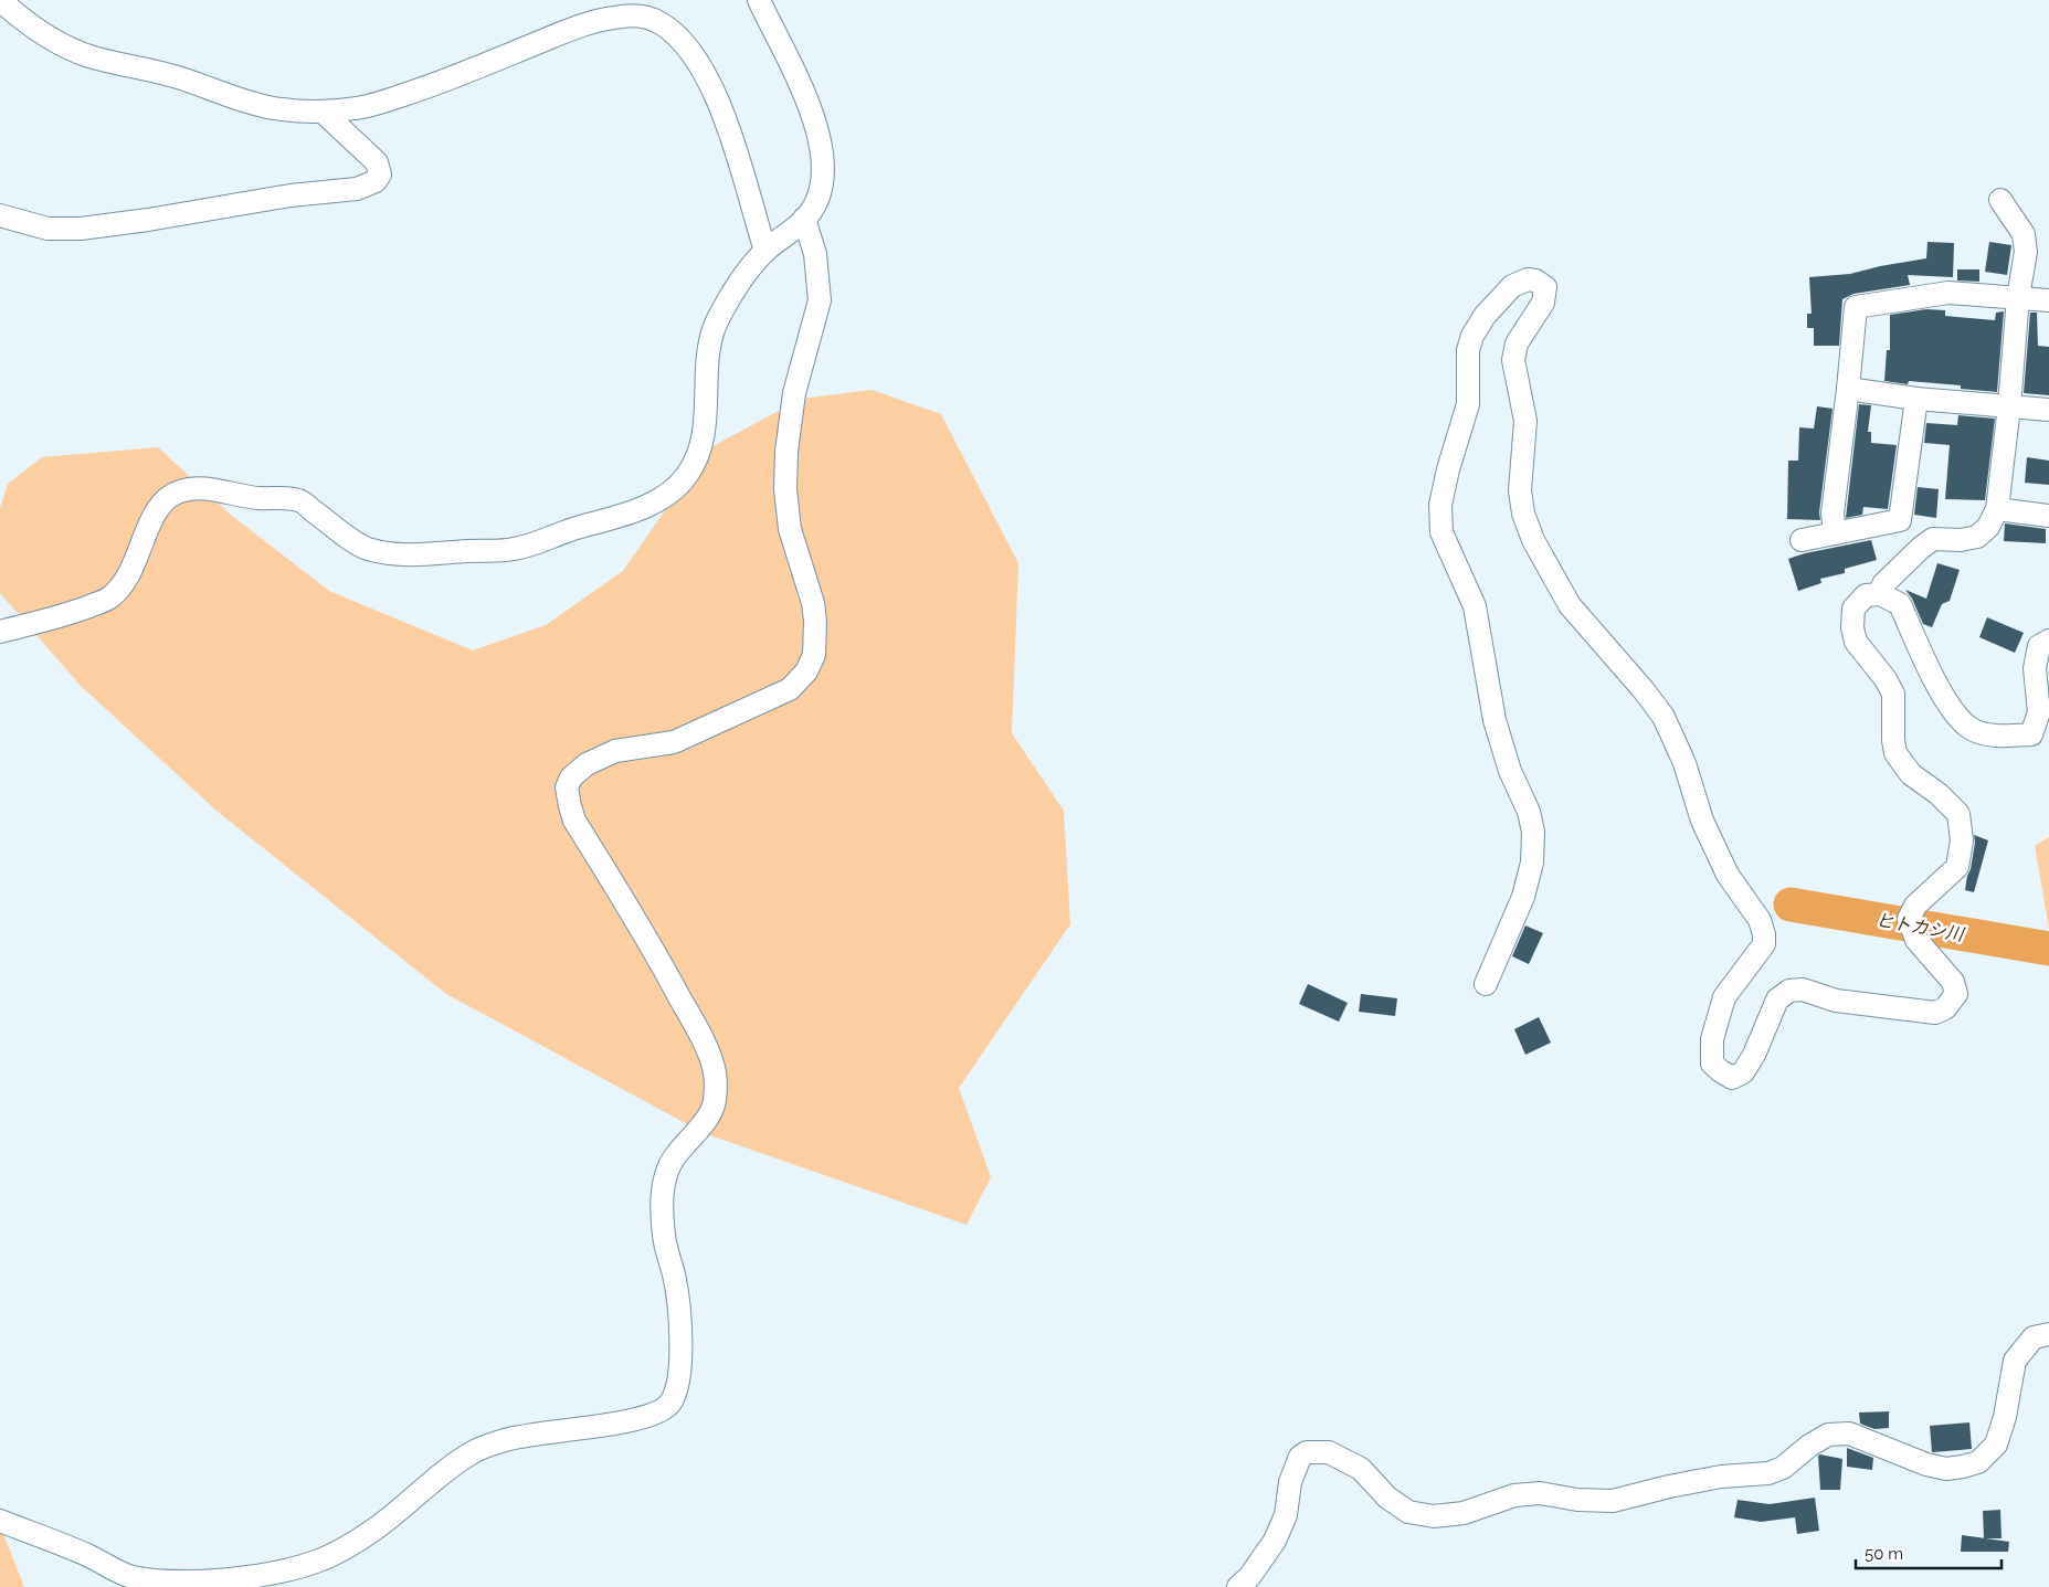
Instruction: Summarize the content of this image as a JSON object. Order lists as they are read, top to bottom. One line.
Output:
{"water":["ヒトカシ川"],"scale_bar":"50 m"}
